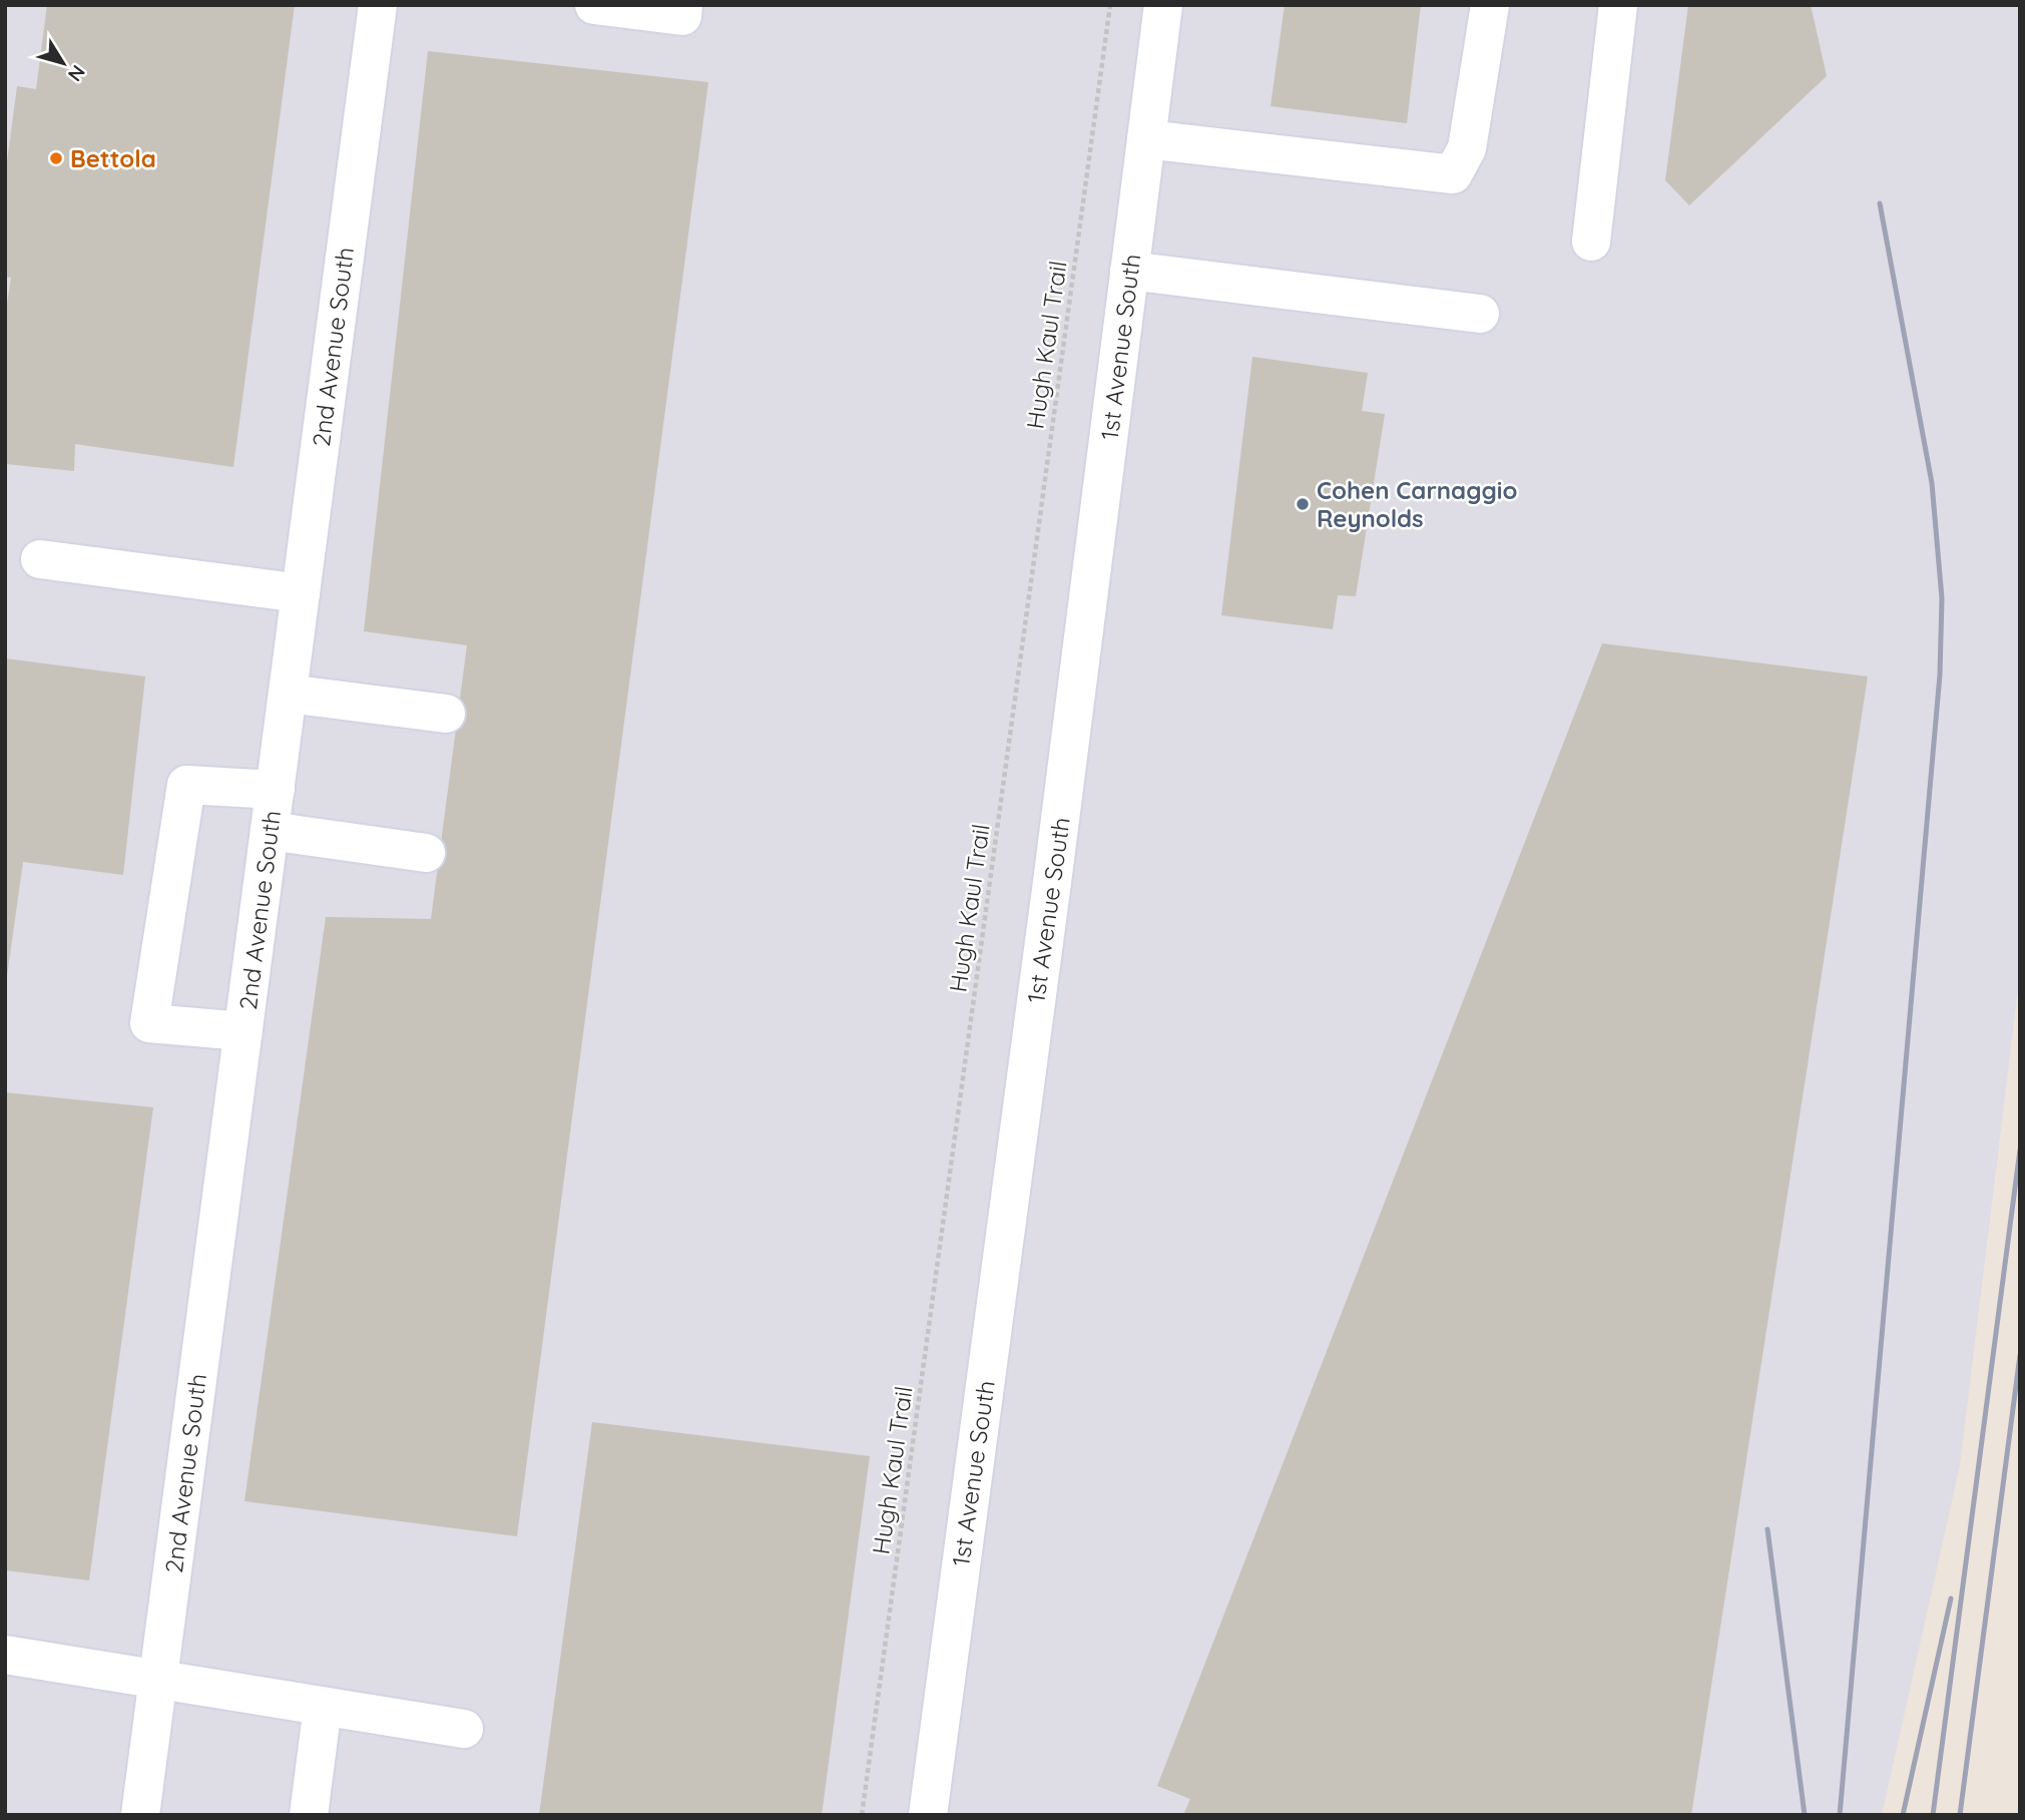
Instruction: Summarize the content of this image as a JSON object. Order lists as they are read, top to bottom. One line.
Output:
{"streets":{"street":["2nd Avenue South","1st Avenue South"],"path":["Hugh Kaul Trail"]},"places":["Bettola","Cohen Carnaggio Reynolds"],"north":"bottom right"}
